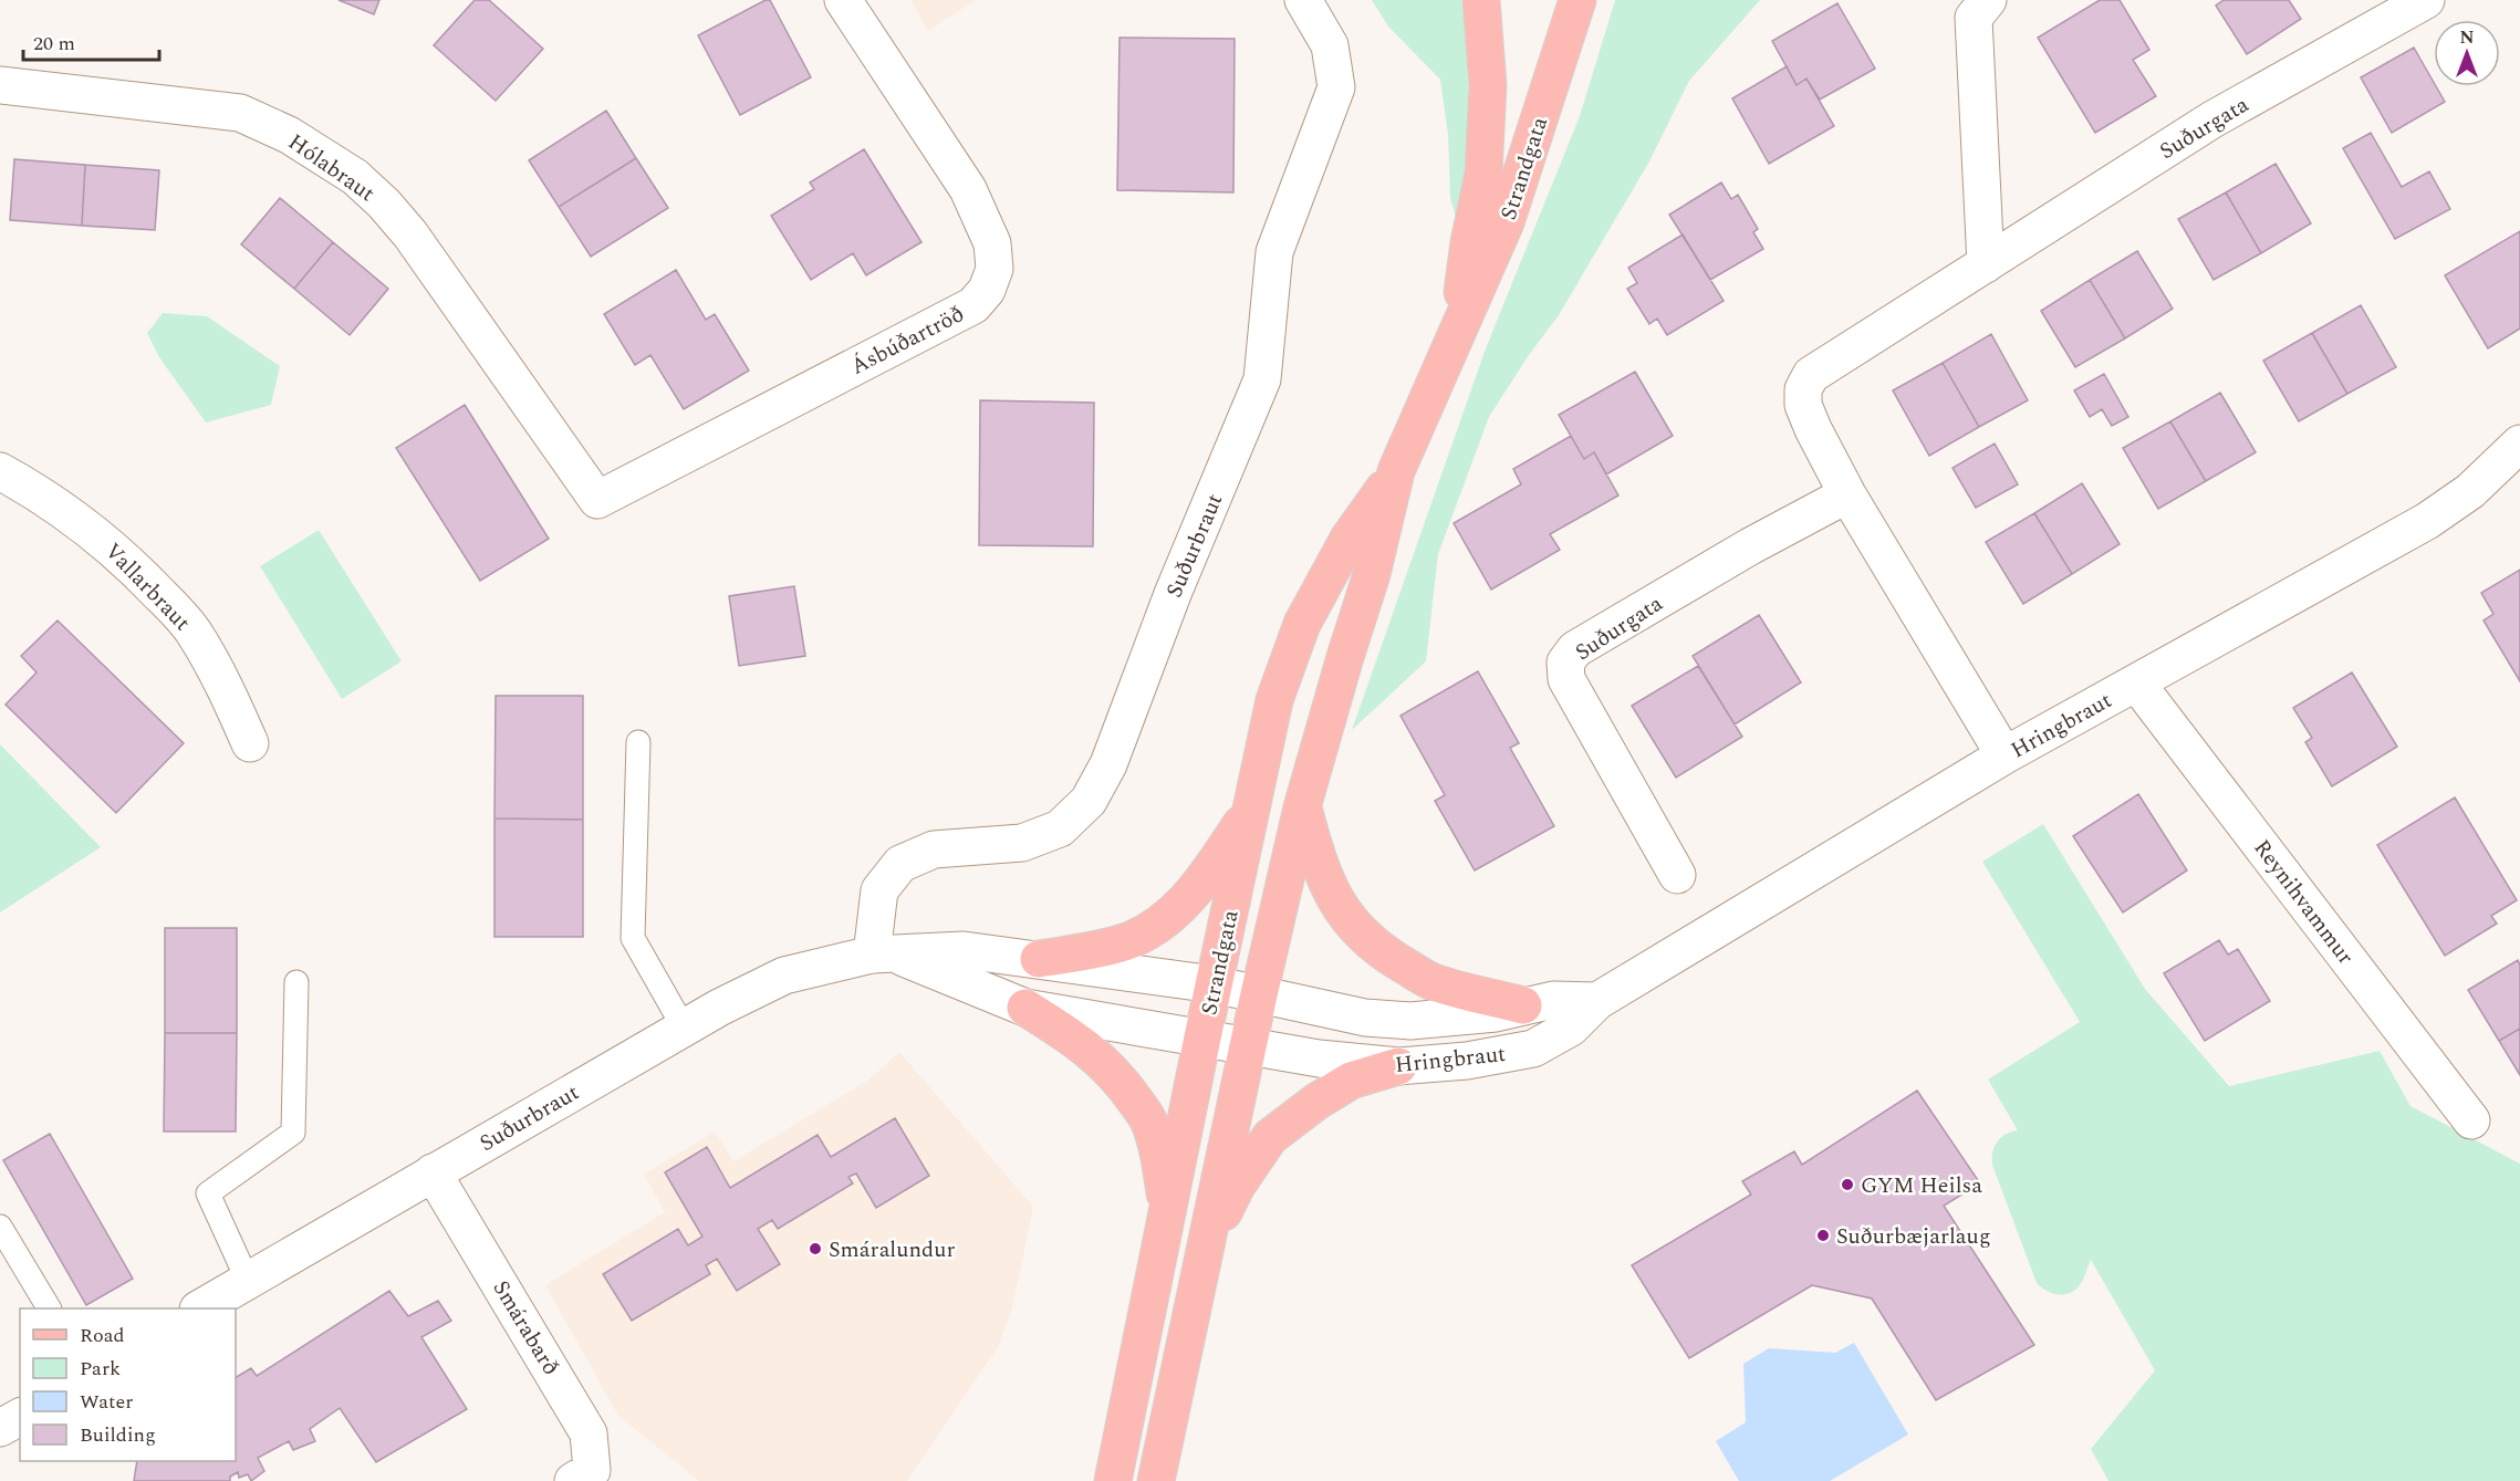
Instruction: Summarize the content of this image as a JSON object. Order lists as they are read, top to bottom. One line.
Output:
{"streets":{"main road":["Strandgata"],"street":["Suðurgata","Hólabraut","Ásbúðartröð","Suðurbraut","Vallarbraut","Hringbraut","Reynihvammur","Smárabarð"]},"crossings":[["Suðurgata","Hringbraut"],["Hólabraut","Ásbúðartröð"],["Strandgata","Suðurbraut"],["Strandgata","Hringbraut"],["Suðurbraut","Hringbraut"],["Suðurbraut","Smárabarð"],["Hringbraut","Reynihvammur"]],"places":["GYM Heilsa","Suðurbæjarlaug","Smáralundur"],"legend":["Road","Park","Water","Building"],"scale_bar":"20 m","north":"top"}
